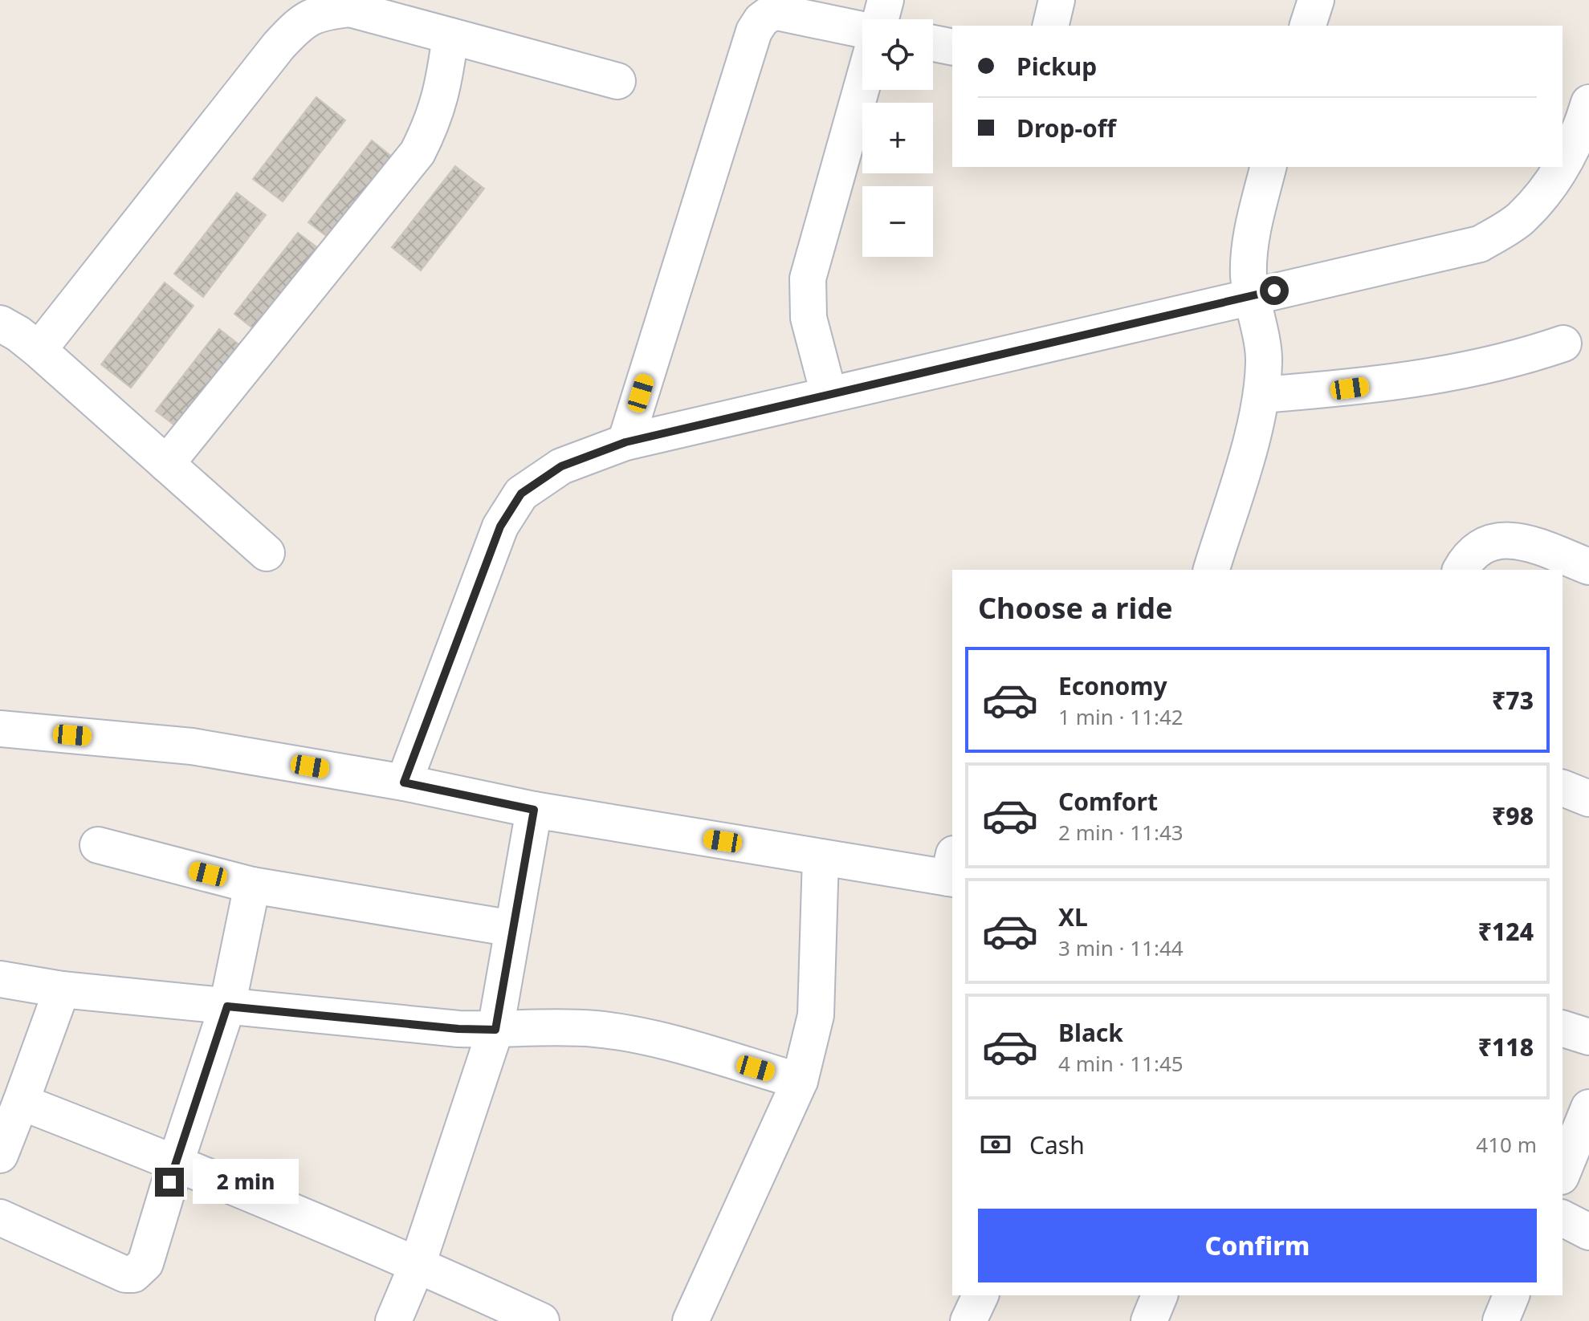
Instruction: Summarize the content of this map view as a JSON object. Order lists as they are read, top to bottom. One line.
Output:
{"page":{"map_buttons":["+","−"],"banner":["Pickup","Drop-off"],"heading":"Choose a ride","list":[{"name":"Economy","note":"1 min · 11:42","value":"₹73"},{"name":"Comfort","note":"2 min · 11:43","value":"₹98"},{"name":"XL","note":"3 min · 11:44","value":"₹124"},{"name":"Black","note":"4 min · 11:45","value":"₹118"}],"pay":["Cash","410 m"],"bubble":"2 min","buttons":"Confirm"}}
